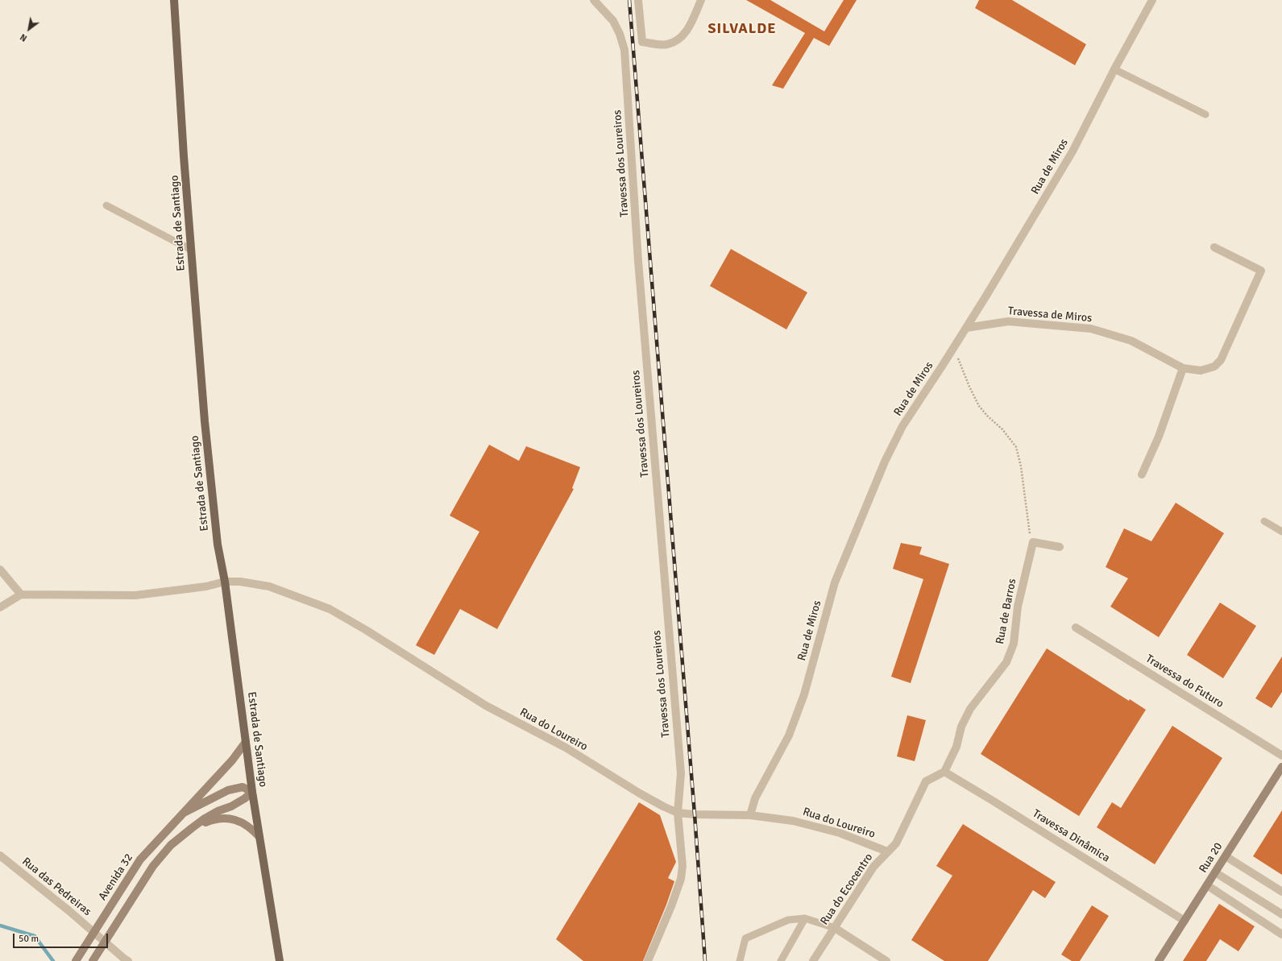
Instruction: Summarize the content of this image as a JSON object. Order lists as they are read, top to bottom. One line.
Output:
{"streets":{"main road":["Estrada de Santiago","Rua 20","Avenida 32"],"street":["Travessa dos Loureiros","Rua de Miros","Travessa de Miros","Rua de Barros","Travessa do Futuro","Rua do Loureiro","Travessa Dinâmica","Rua das Pedreiras","Rua do Ecocentro"]},"crossings":[["Travessa dos Loureiros","Rua do Loureiro"],["Rua de Miros","Travessa de Miros"],["Rua de Miros","Rua do Loureiro"],["Estrada de Santiago","Rua do Loureiro"],["Estrada de Santiago","Avenida 32"],["Rua de Barros","Travessa Dinâmica"],["Rua de Barros","Rua do Ecocentro"],["Rua do Loureiro","Rua do Ecocentro"],["Travessa Dinâmica","Rua 20"],["Travessa Dinâmica","Rua do Ecocentro"],["Avenida 32","Rua das Pedreiras"]],"districts":["SILVALDE"],"scale_bar":"50 m","north":"bottom left"}
